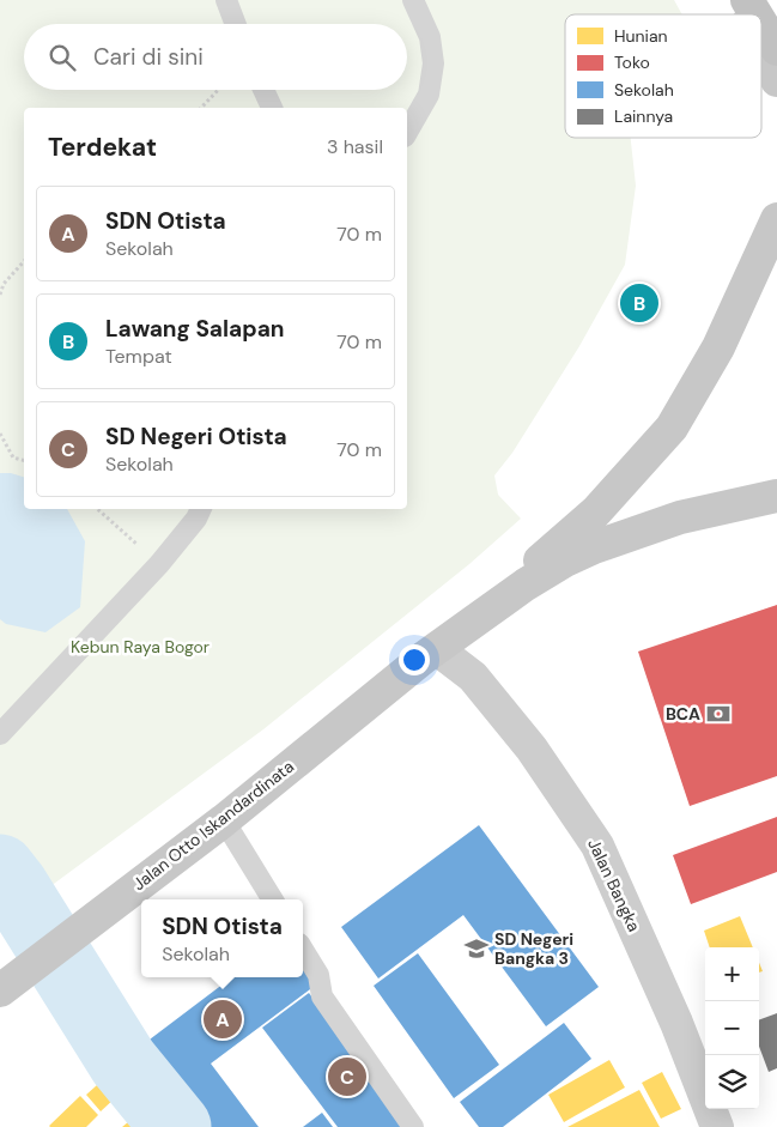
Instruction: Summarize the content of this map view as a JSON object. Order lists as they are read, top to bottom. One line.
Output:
{"streets":{"main road":["Jalan Otto Iskandardinata"],"street":["Jalan Bangka"]},"crossings":[["Jalan Otto Iskandardinata","Jalan Bangka"]],"parks":["Kebun Raya Bogor"],"places":{"bank":["BCA"],"school or university":["SD Negeri Bangka 3"]},"legend":["Hunian","Toko","Sekolah","Lainnya"],"page":{"search":"Cari di sini","heading":["Terdekat","3 hasil"],"list":[{"mark":"A","name":"SDN Otista","note":"Sekolah","value":"70 m"},{"mark":"B","name":"Lawang Salapan","note":"Tempat","value":"70 m"},{"mark":"C","name":"SD Negeri Otista","note":"Sekolah","value":"70 m"}],"pins":["B","A","C"],"popup":["SDN Otista","Sekolah"],"map_buttons":["+","−"]}}
